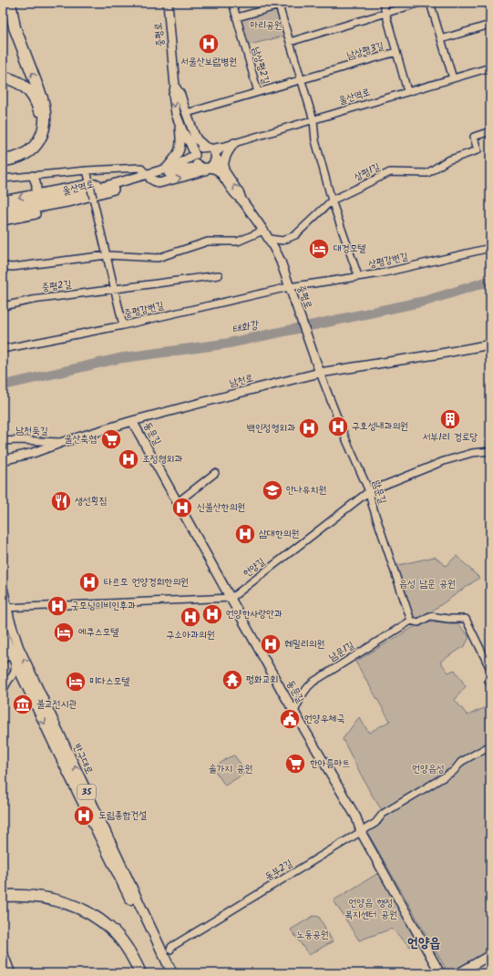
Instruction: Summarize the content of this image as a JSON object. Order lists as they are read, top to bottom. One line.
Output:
{"streets":{"main road":["중평로","울산역로","남천로","동문길","반구대로","35"],"street":["남상평3길","남상평2길","상평1길","상평강변길","중평2길","중평강변길","남천둑길","남문길","헌양길","남문1길","동부2길"]},"crossings":[["중평로","상평1길"],["중평로","상평강변길"],["중평로","중평강변길"],["중평로","남천로"],["중평로","남문길"],["남상평3길","남상평2길"],["상평강변길","중평강변길"],["남천로","남천둑길"],["남천로","동문길"],["남천로","남문길"],["동문길","헌양길"],["동문길","남문1길"],["동문길","동부2길"],["남문길","헌양길"],["남문길","남문1길"]],"districts":["언양읍"],"water":["태화강"],"parks":["마리공원","읍성 남문 공원","솔가지 공원","언양읍성","언양읍 행정 복지센터 공원","노동공원"],"places":{"hospital":["서울산보람병원","구호성내과의원","백인정형외과","조정형외과","신불산한의원","삼대한의원","타르모 언양경희한의원","굿모닝이비인후과","언양한사랑안과","구소아과의원","훼밀리의원","도림종합건설"],"hotel":["대경모텔","에쿠스모텔","미다스모텔"],"building":["서부1리 경로당"],"supermarket":["울산축협","한아름마트"],"school or university":["안나유치원"],"restaurant":["생선횟집"],"temple":["평화교회"],"museum":["불교전시관"],"public building":["언양우체국"]}}
